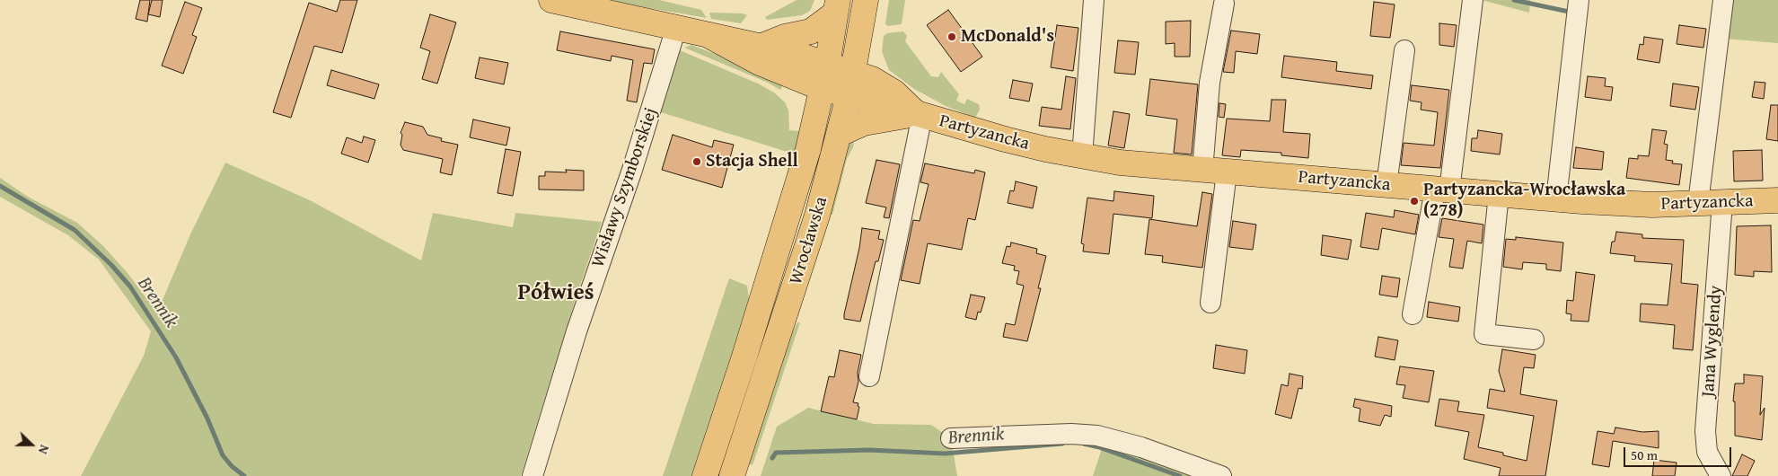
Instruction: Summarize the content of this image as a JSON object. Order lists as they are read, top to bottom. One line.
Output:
{"streets":{"main road":["Partyzancka","Wrocławska"],"street":["Wisławy Szymborskiej","Jana Wyglendy"]},"crossings":[["Partyzancka","Wrocławska"],["Partyzancka","Jana Wyglendy"]],"districts":["Półwieś"],"water":["Brennik"],"places":["McDonald's","Stacja Shell","Partyzancka-Wrocławska (278)"],"scale_bar":"50 m","north":"right"}
